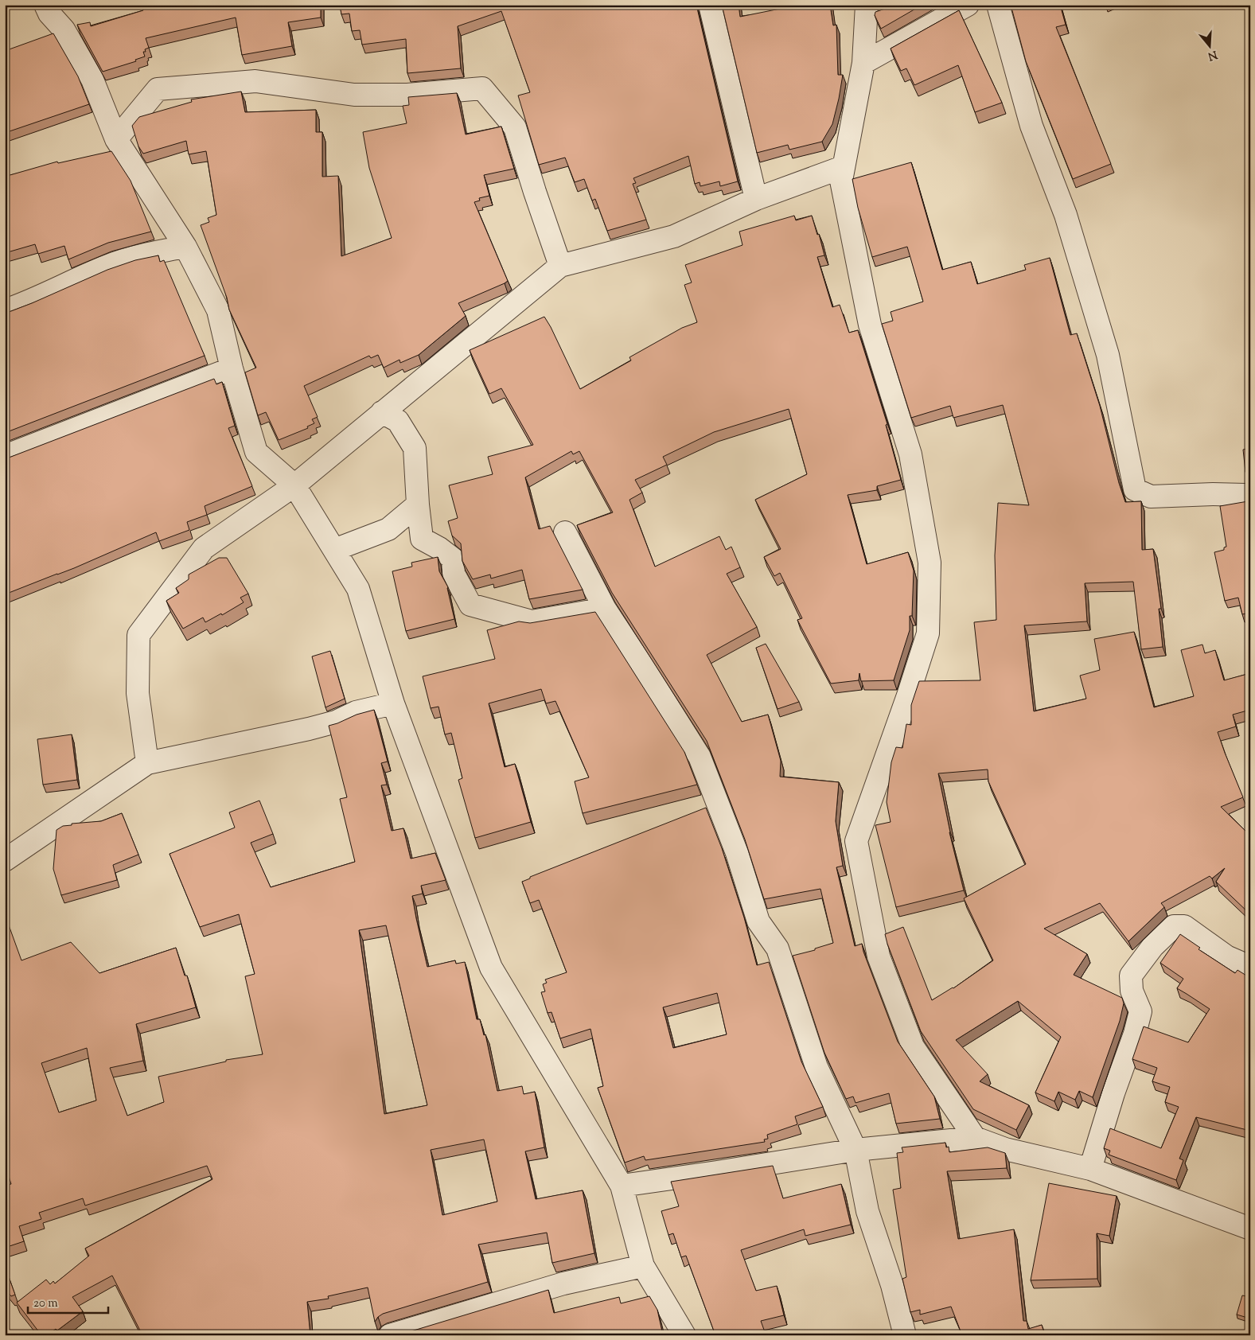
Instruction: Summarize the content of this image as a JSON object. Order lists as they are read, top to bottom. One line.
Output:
{"scale_bar":"20 m","north":"bottom"}
